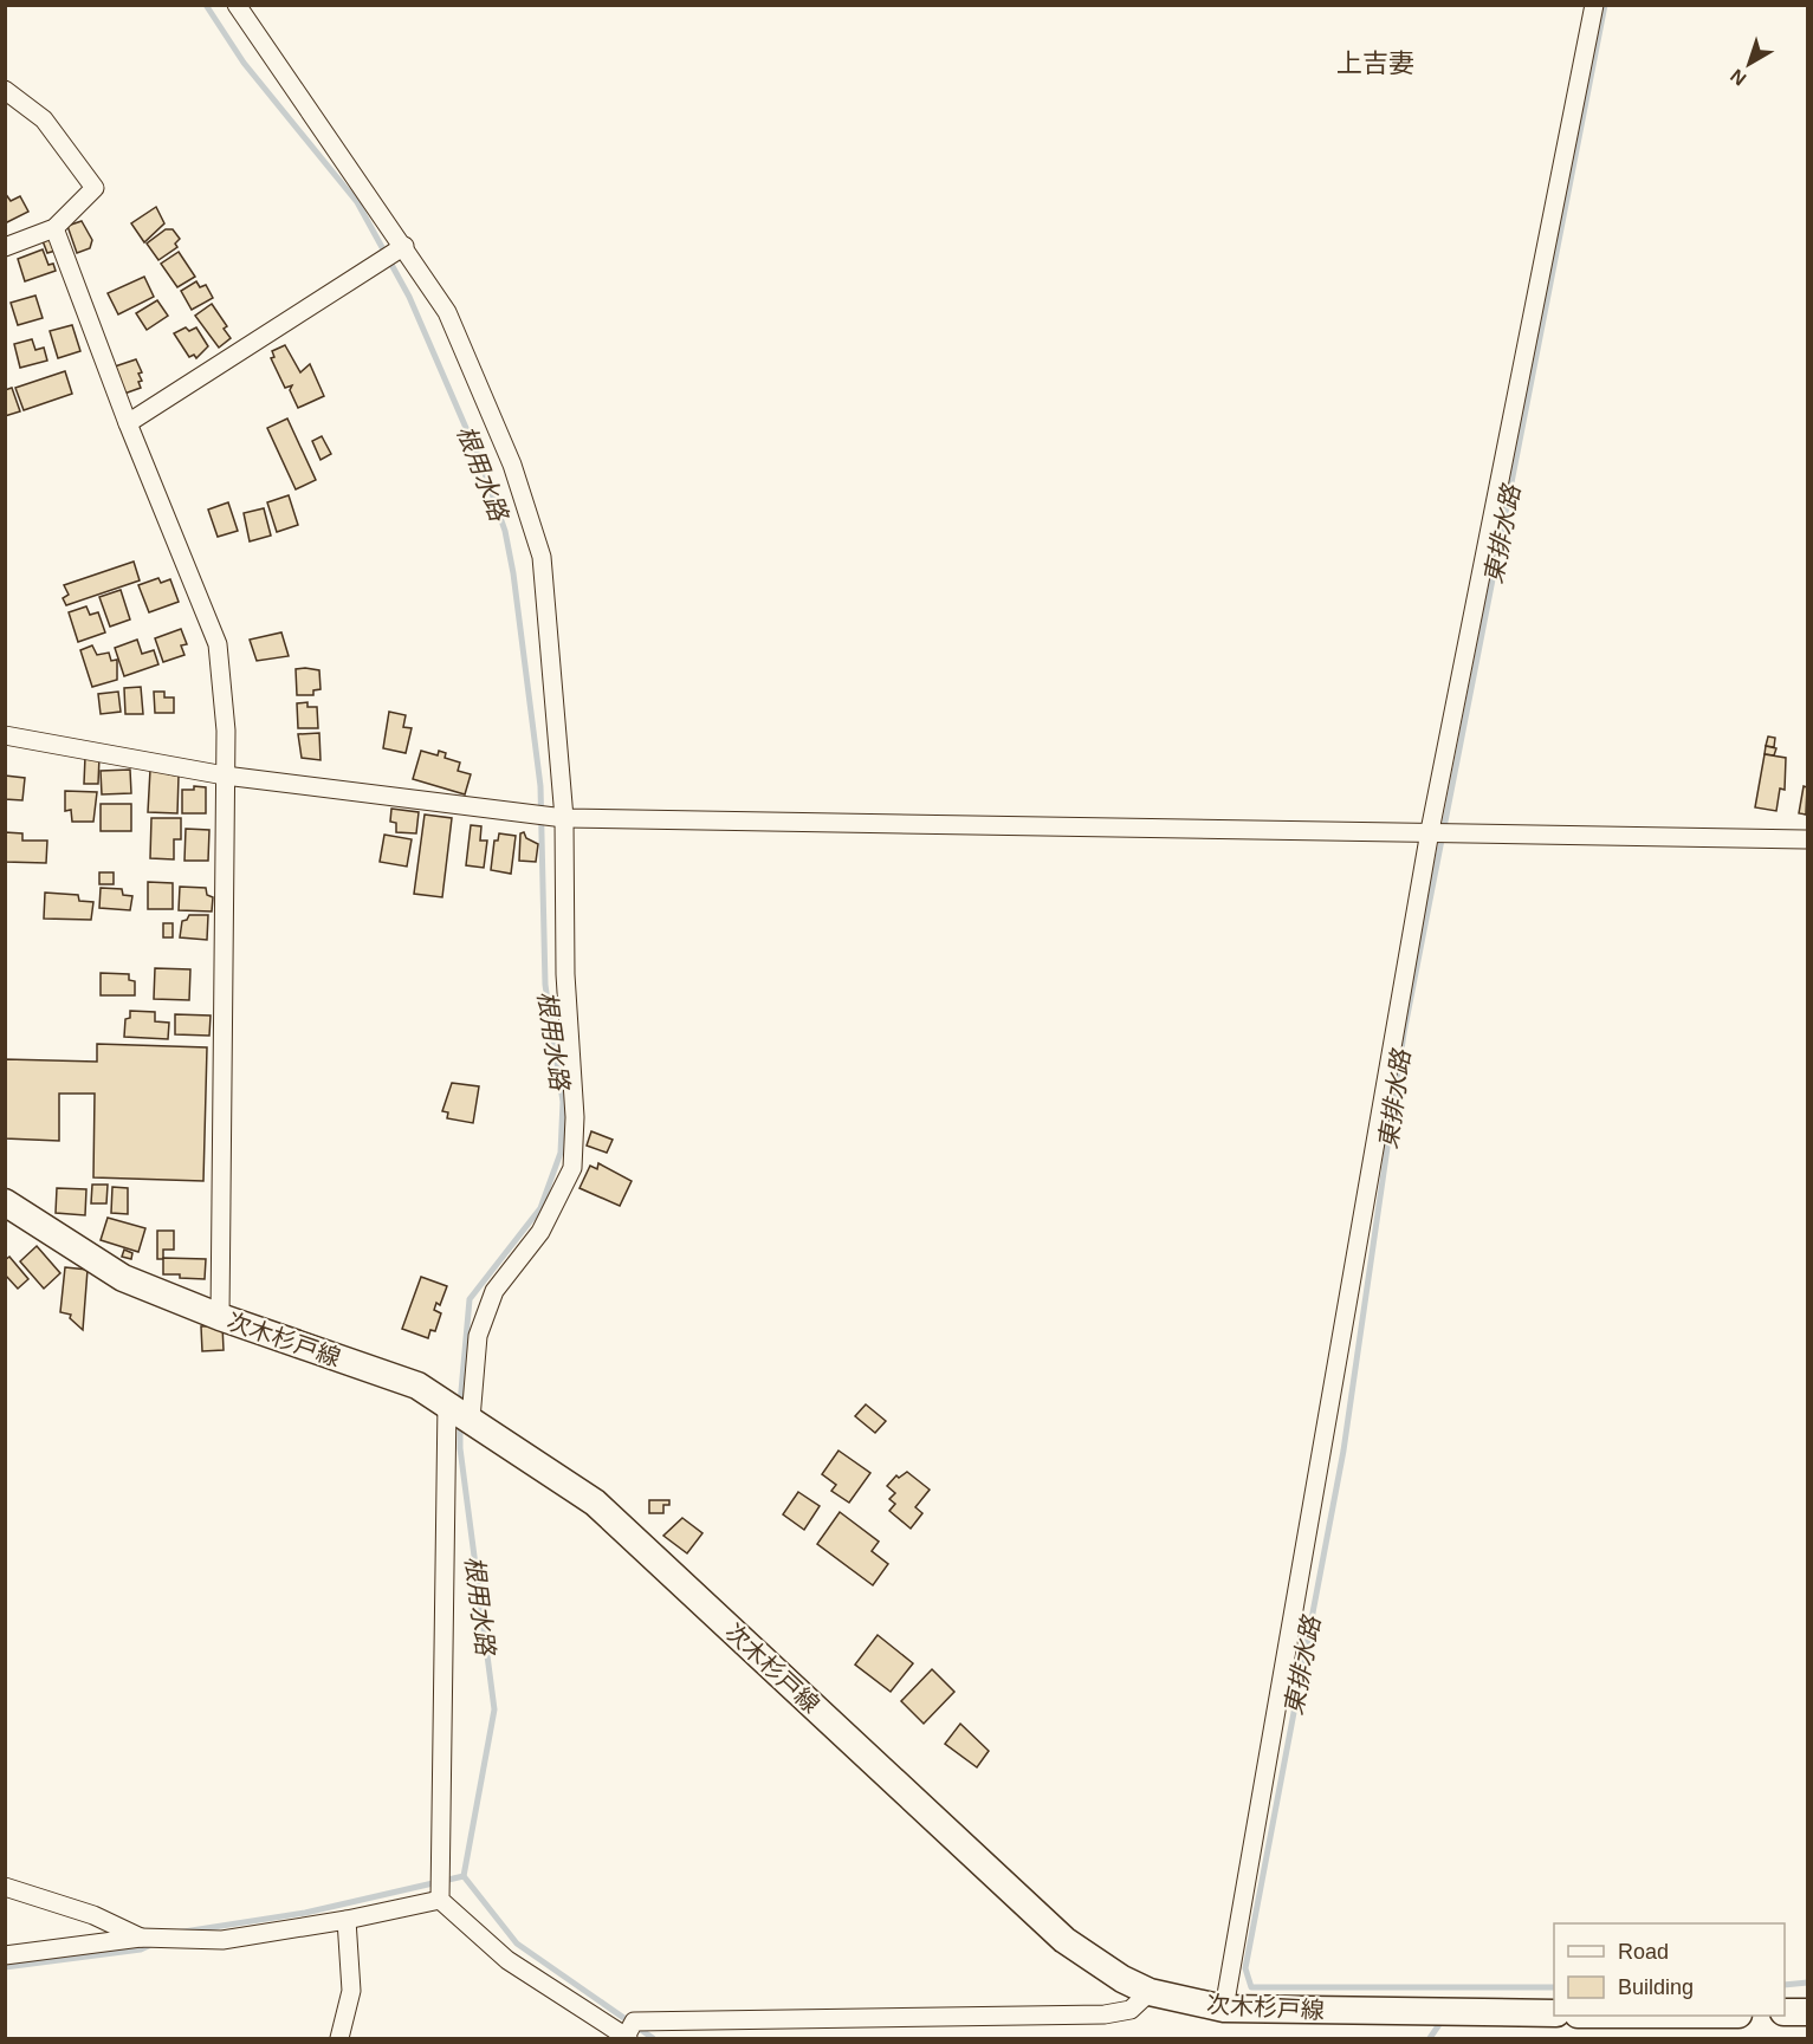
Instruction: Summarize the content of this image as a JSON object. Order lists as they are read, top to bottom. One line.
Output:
{"streets":{"main road":["次木杉戸線"]},"districts":["上吉妻"],"water":["根用水路","東排水路"],"legend":["Road","Building"],"north":"bottom left"}
